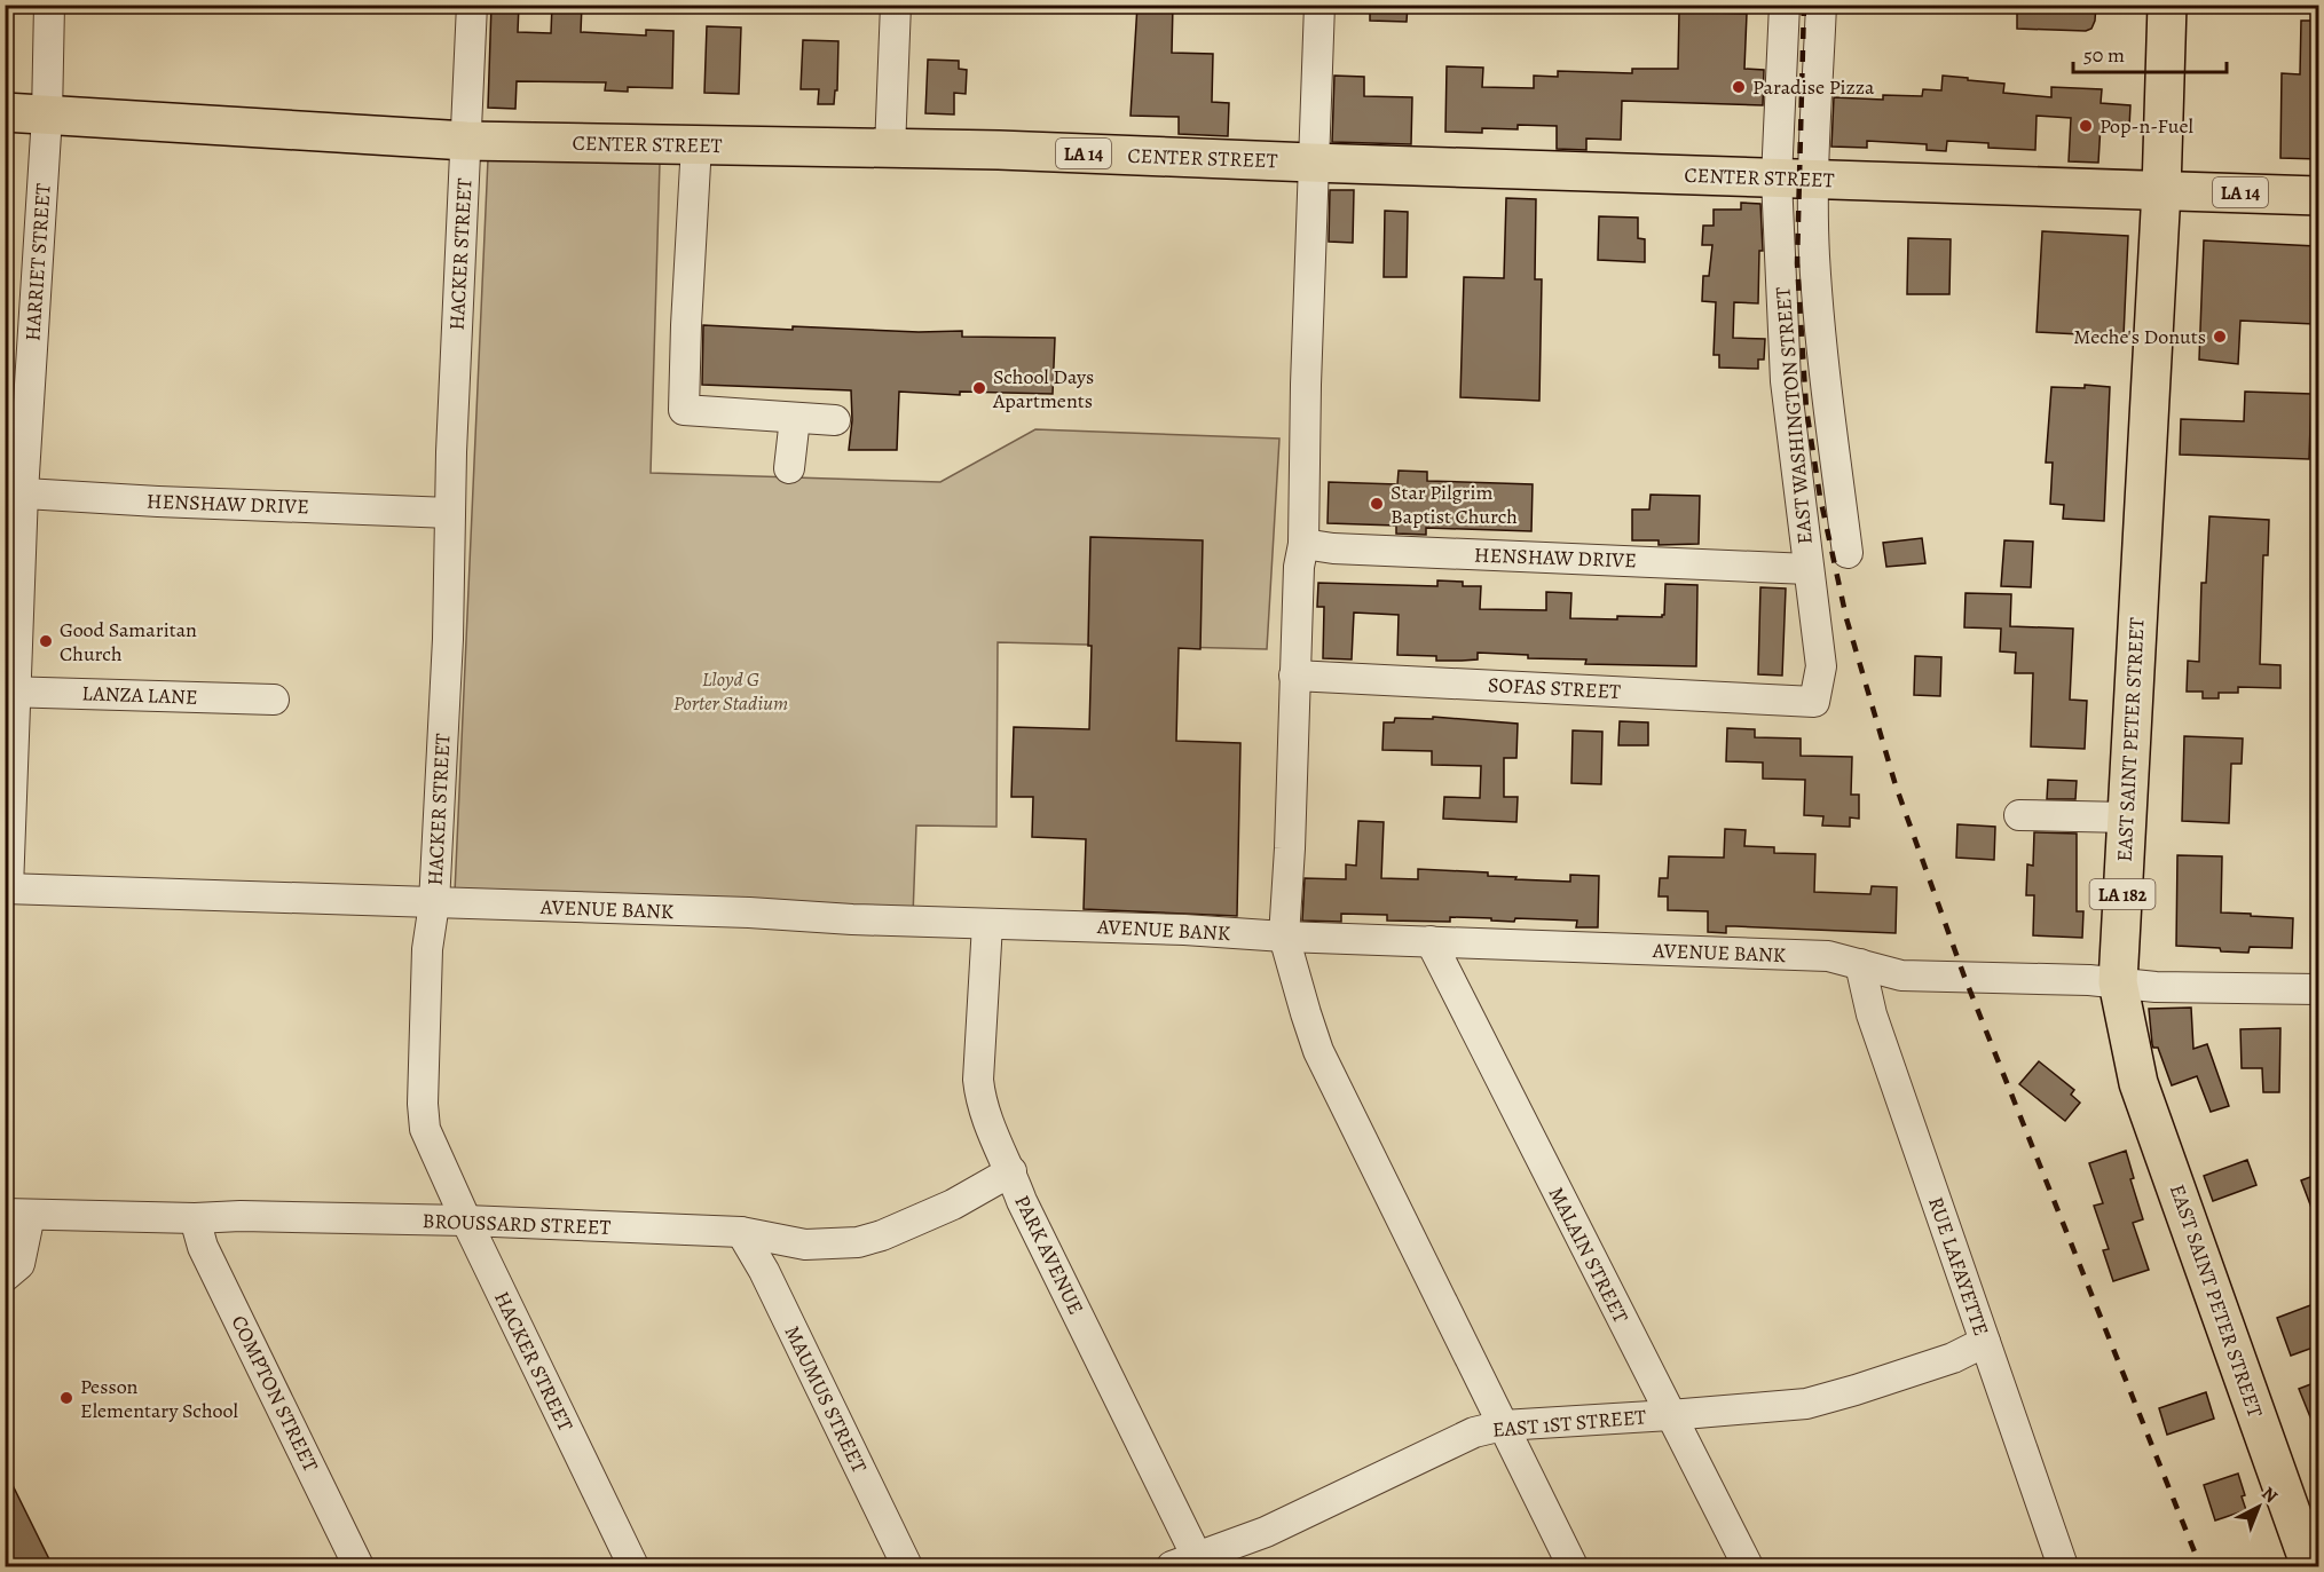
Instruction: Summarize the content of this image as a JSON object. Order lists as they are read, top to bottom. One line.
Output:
{"streets":{"main road":["CENTER STREET","LA 14","EAST SAINT PETER STREET","LA 182"],"street":["HACKER STREET","HARRIET STREET","EAST WASHINGTON STREET","HENSHAW DRIVE","SOFAS STREET","LANZA LANE","AVENUE BANK","BROUSSARD STREET","PARK AVENUE","MALAIN STREET","RUE LAFAYETTE","COMPTON STREET","MAUMUS STREET","EAST 1ST STREET"]},"crossings":[["CENTER STREET","HACKER STREET"],["CENTER STREET","HARRIET STREET"],["CENTER STREET","EAST WASHINGTON STREET"],["CENTER STREET","EAST SAINT PETER STREET"],["HACKER STREET","HENSHAW DRIVE"],["HACKER STREET","AVENUE BANK"],["HACKER STREET","BROUSSARD STREET"],["HARRIET STREET","HENSHAW DRIVE"],["HARRIET STREET","LANZA LANE"],["HARRIET STREET","AVENUE BANK"],["EAST WASHINGTON STREET","HENSHAW DRIVE"],["EAST WASHINGTON STREET","SOFAS STREET"],["EAST SAINT PETER STREET","AVENUE BANK"],["AVENUE BANK","PARK AVENUE"],["AVENUE BANK","MALAIN STREET"],["AVENUE BANK","RUE LAFAYETTE"],["BROUSSARD STREET","PARK AVENUE"],["BROUSSARD STREET","COMPTON STREET"],["BROUSSARD STREET","MAUMUS STREET"],["PARK AVENUE","EAST 1ST STREET"],["MALAIN STREET","EAST 1ST STREET"],["RUE LAFAYETTE","EAST 1ST STREET"]],"parks":["Lloyd G Porter Stadium"],"places":["Paradise Pizza","Pop-n-Fuel","Meche's Donuts","School Days Apartments","Star Pilgrim Baptist Church","Good Samaritan Church","Pesson Elementary School"],"scale_bar":"50 m","north":"top right"}
